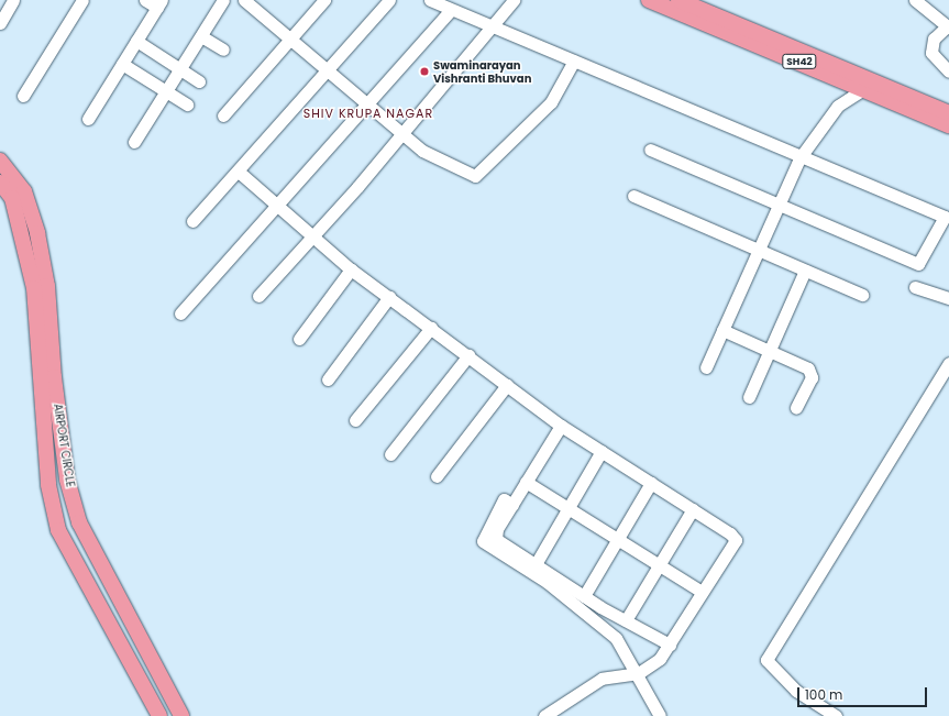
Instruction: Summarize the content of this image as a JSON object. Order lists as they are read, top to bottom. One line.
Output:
{"streets":{"main road":["SH42","AIRPORT CIRCLE"]},"districts":["SHIV KRUPA NAGAR"],"places":["Swaminarayan Vishranti Bhuvan"],"scale_bar":"100 m"}
